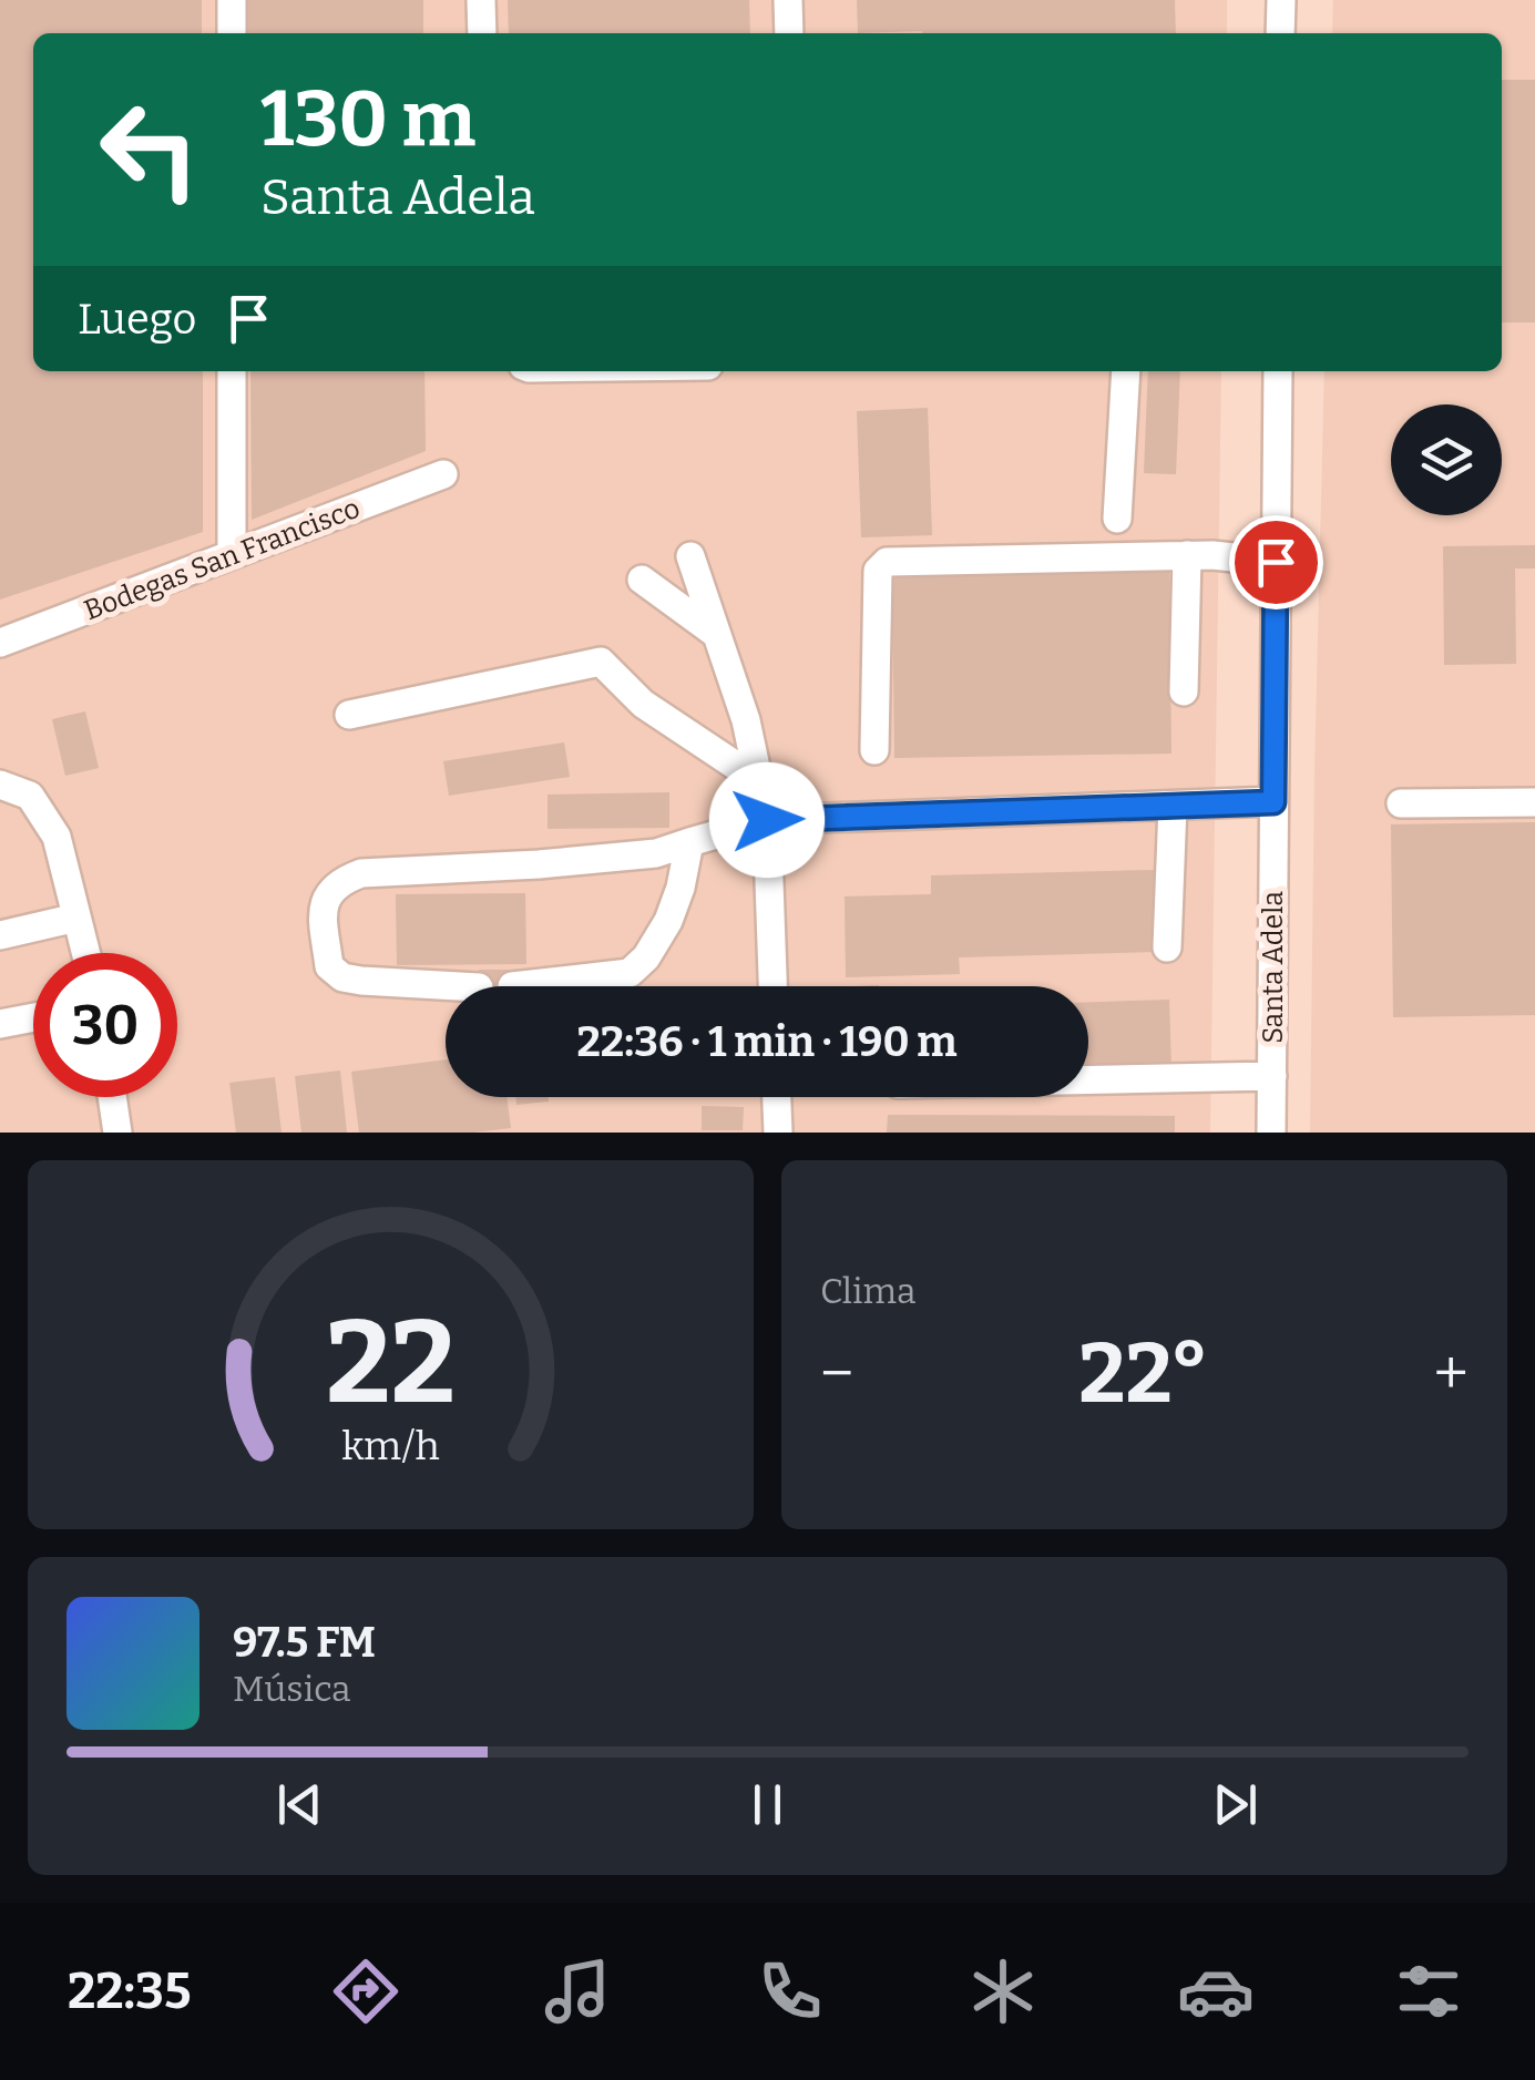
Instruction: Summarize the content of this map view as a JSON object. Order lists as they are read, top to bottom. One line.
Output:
{"streets":{"street":["Bodegas San Francisco","Santa Adela"]},"page":{"turn":["130 m","Santa Adela"],"then":"Luego","limit":"30","trip":"22:36 · 1 min · 190 m","tile":"Clima","heat":["−","22°","+"],"song":["97.5 FM","Música"],"tabs":"22:35","gauge":["22","km/h"]}}
